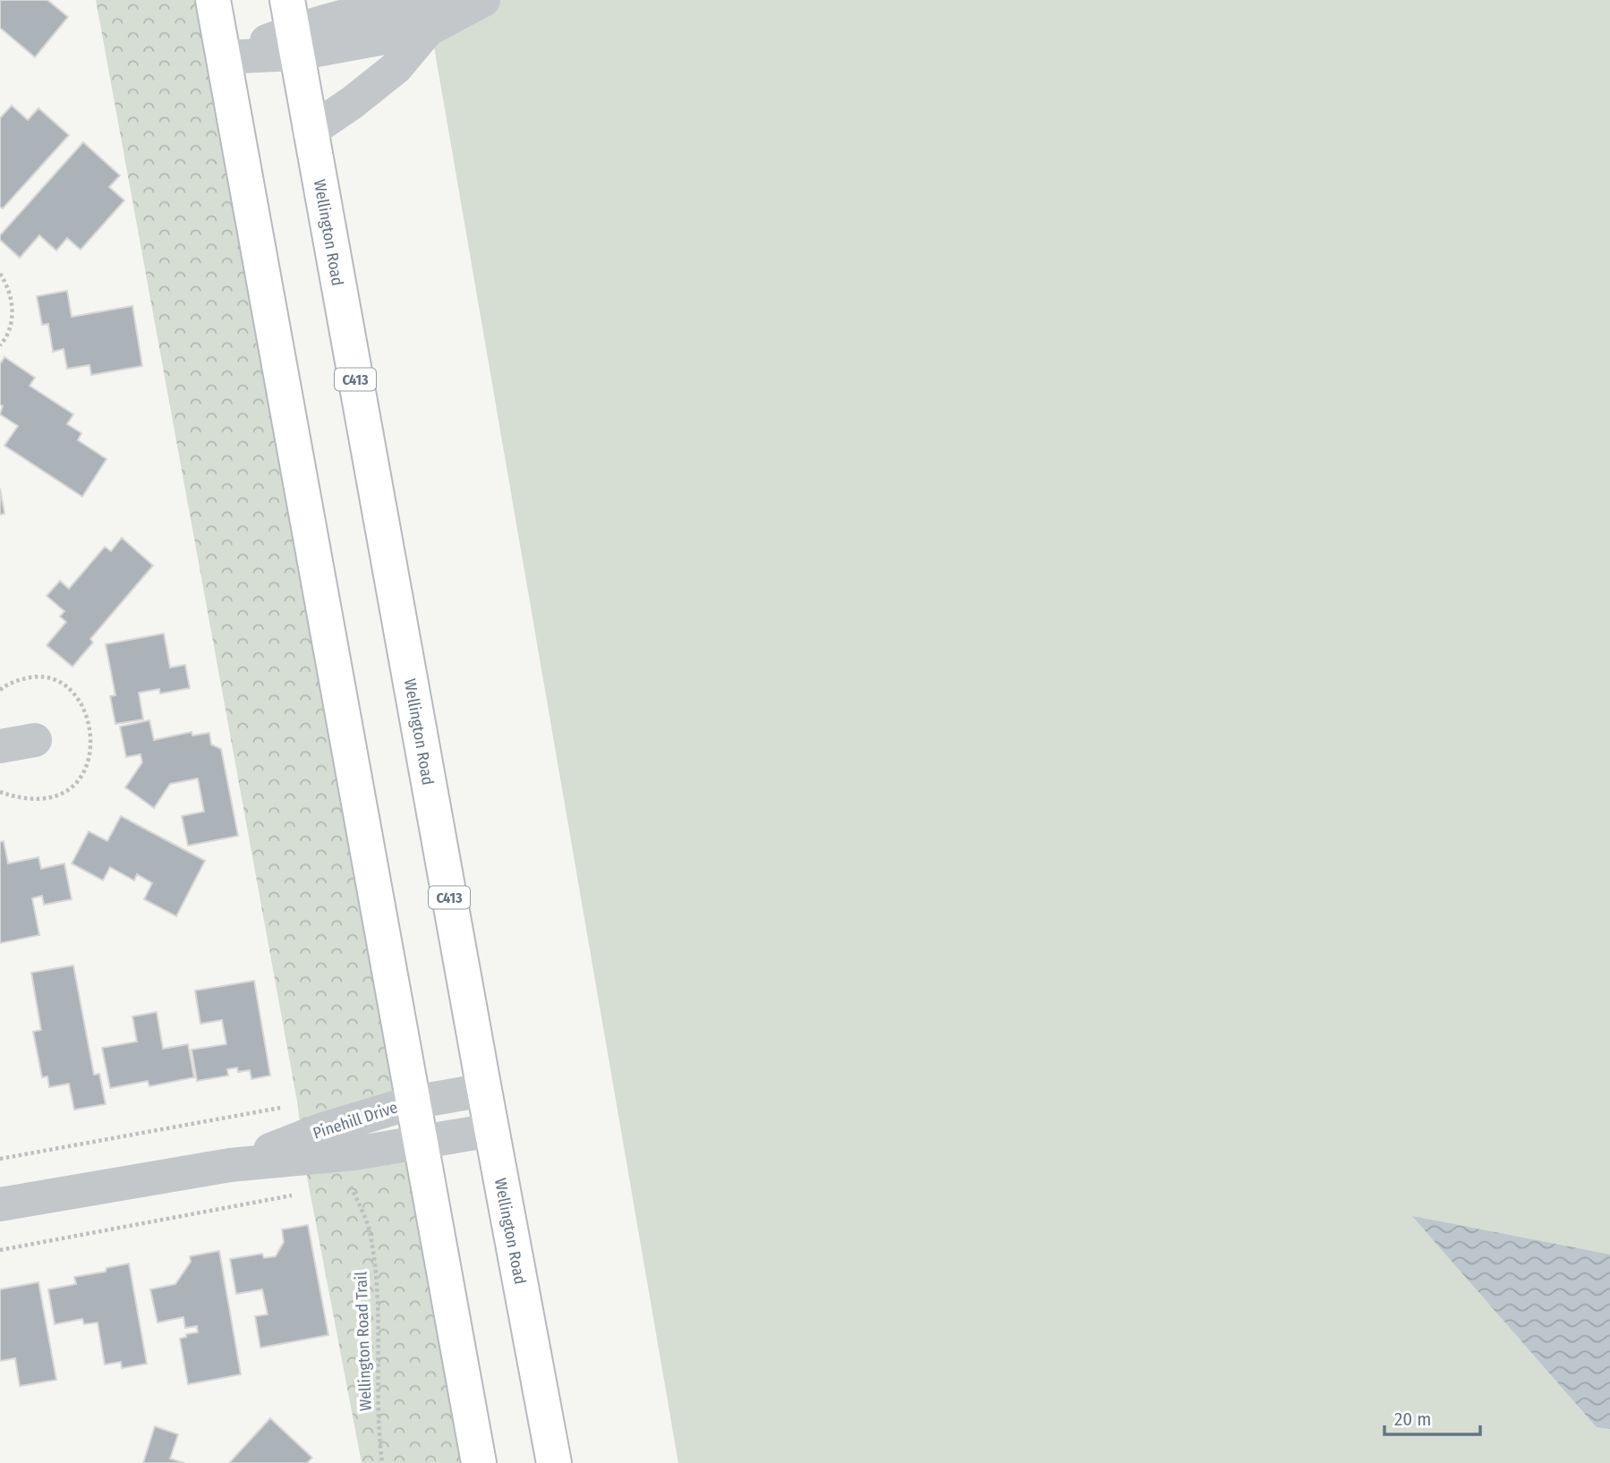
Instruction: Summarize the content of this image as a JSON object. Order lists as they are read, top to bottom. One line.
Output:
{"streets":{"main road":["Wellington Road","C413"],"street":["Pinehill Drive"],"path":["Wellington Road Trail"]},"crossings":[["Wellington Road","Pinehill Drive"]],"scale_bar":"20 m"}
